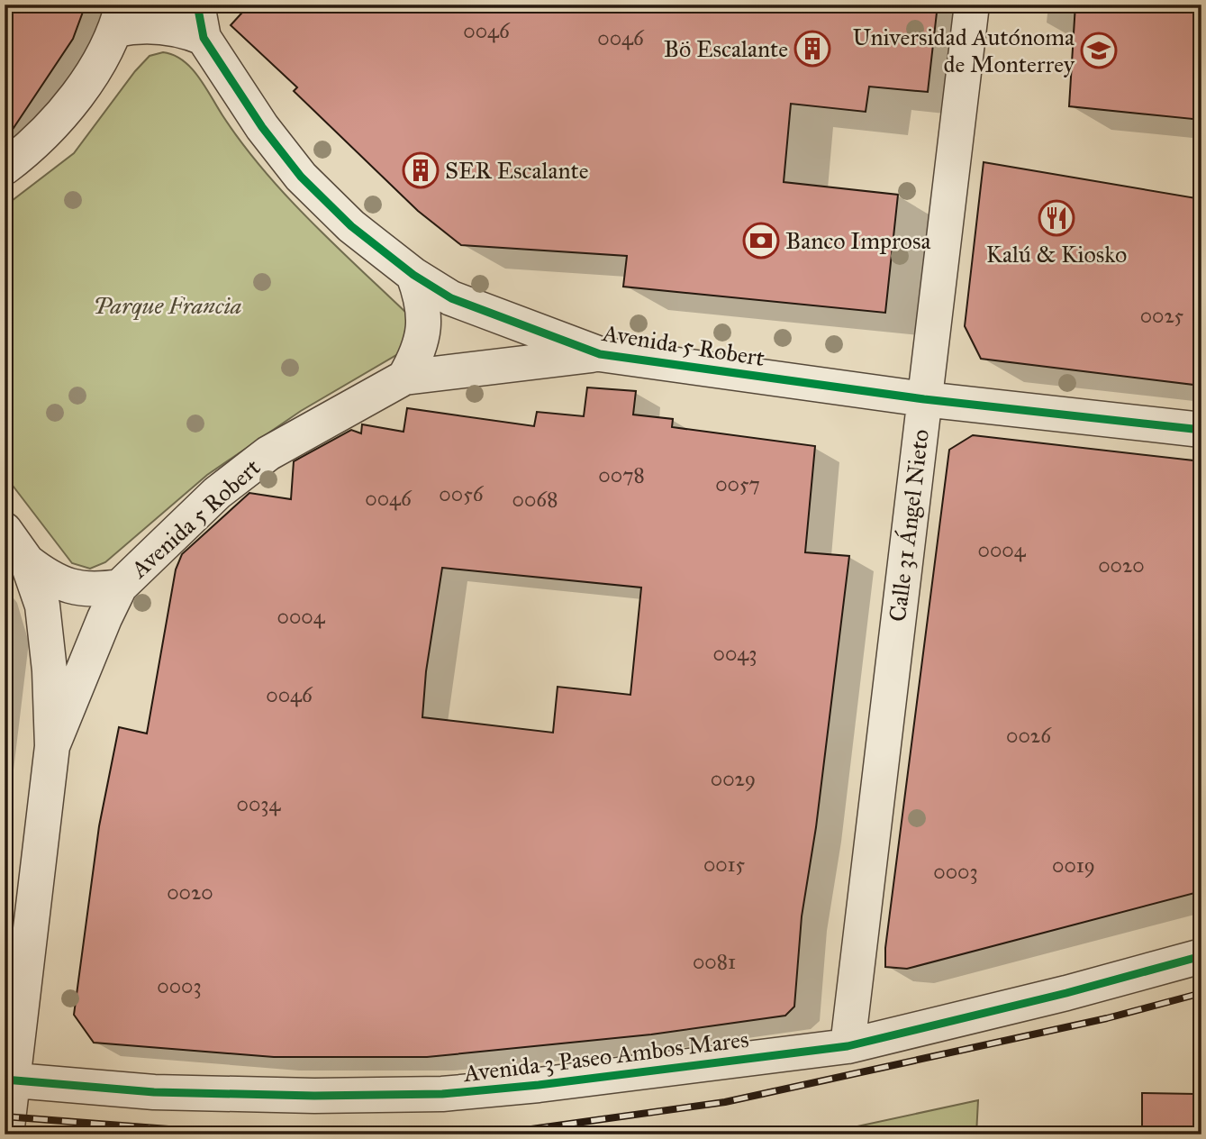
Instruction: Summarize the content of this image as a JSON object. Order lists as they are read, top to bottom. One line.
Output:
{"streets":{"street":["Avenida 5 Robert","Calle 31 Ángel Nieto","Avenida 3 Paseo Ambos Mares"]},"crossings":[["Avenida 5 Robert","Calle 31 Ángel Nieto"],["Calle 31 Ángel Nieto","Avenida 3 Paseo Ambos Mares"]],"parks":["Parque Francia"],"places":{"building":["Bö Escalante","SER Escalante"],"school or university":["Universidad Autónoma de Monterrey"],"restaurant":["Kalú & Kiosko"],"bank":["Banco Improsa"]},"house_numbers":["0046","0046","0025","0078","0057","0056","0046","0068","0004","0020","0004","0043","0046","0026","0029","0034","0015","0019","0003","0020","0081","0003"]}
